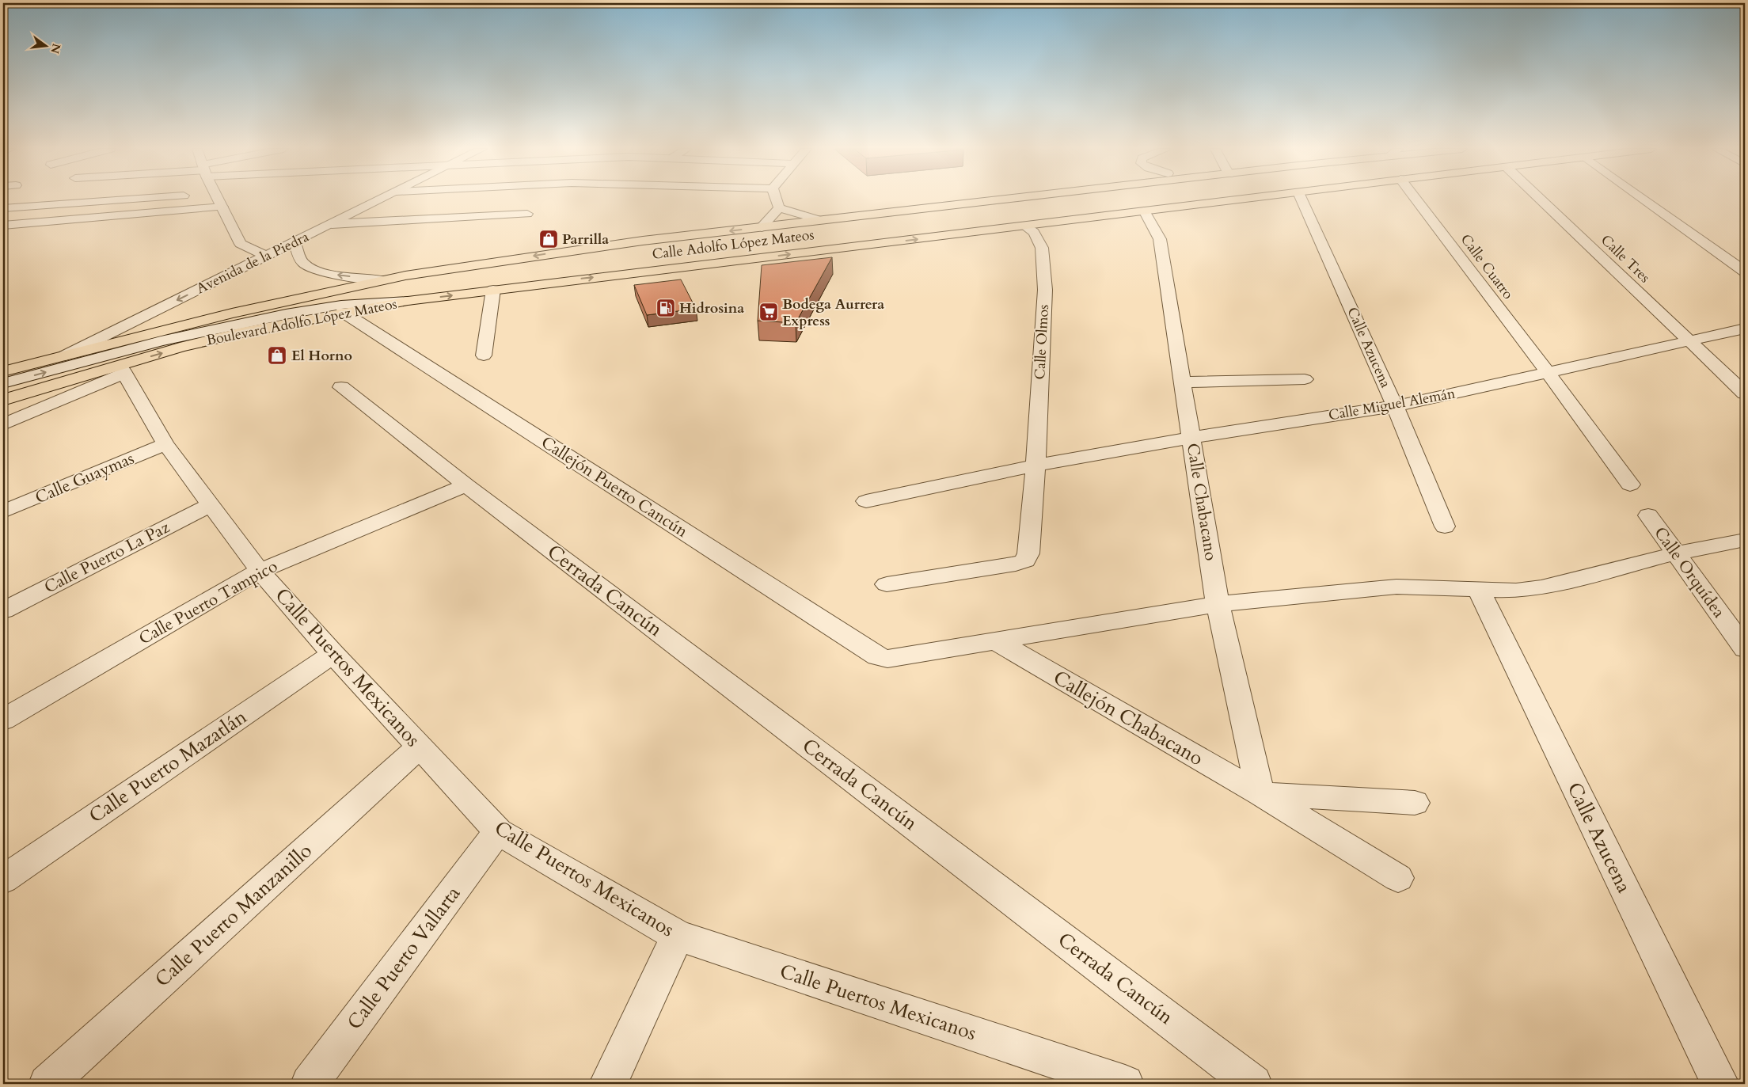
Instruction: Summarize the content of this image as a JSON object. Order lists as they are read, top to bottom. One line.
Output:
{"streets":{"main road":["Calle Adolfo López Mateos","Boulevard Adolfo López Mateos"],"street":["Calle Tres","Avenida de la Piedra","Calle Cuatro","Calle Olmos","Calle Azucena","Calle Miguel Alemán","Calle Guaymas","Callejón Puerto Cancún","Calle Chabacano","Calle Puerto La Paz","Calle Orquídea","Cerrada Cancún","Calle Puerto Tampico","Calle Puertos Mexicanos","Callejón Chabacano","Calle Puerto Mazatlán","Calle Puerto Manzanillo","Calle Puerto Vallarta"]},"crossings":[["Calle Adolfo López Mateos","Avenida de la Piedra"],["Calle Adolfo López Mateos","Boulevard Adolfo López Mateos"],["Calle Adolfo López Mateos","Calle Olmos"],["Calle Adolfo López Mateos","Calle Chabacano"],["Calle Tres","Calle Miguel Alemán"],["Calle Cuatro","Calle Miguel Alemán"],["Boulevard Adolfo López Mateos","Callejón Puerto Cancún"],["Boulevard Adolfo López Mateos","Calle Puertos Mexicanos"],["Calle Olmos","Calle Miguel Alemán"],["Calle Azucena","Calle Miguel Alemán"],["Calle Miguel Alemán","Calle Chabacano"],["Calle Guaymas","Calle Puertos Mexicanos"],["Callejón Puerto Cancún","Callejón Chabacano"],["Calle Chabacano","Callejón Chabacano"],["Calle Puerto La Paz","Calle Puertos Mexicanos"],["Cerrada Cancún","Calle Puerto Tampico"],["Calle Puerto Tampico","Calle Puertos Mexicanos"],["Calle Puertos Mexicanos","Calle Puerto Mazatlán"],["Calle Puertos Mexicanos","Calle Puerto Manzanillo"],["Calle Puertos Mexicanos","Calle Puerto Vallarta"]],"places":{"shop":["Parrilla","El Horno"],"fuel station":["Hidrosina"],"supermarket":["Bodega Aurrera Express"]},"north":"right"}
